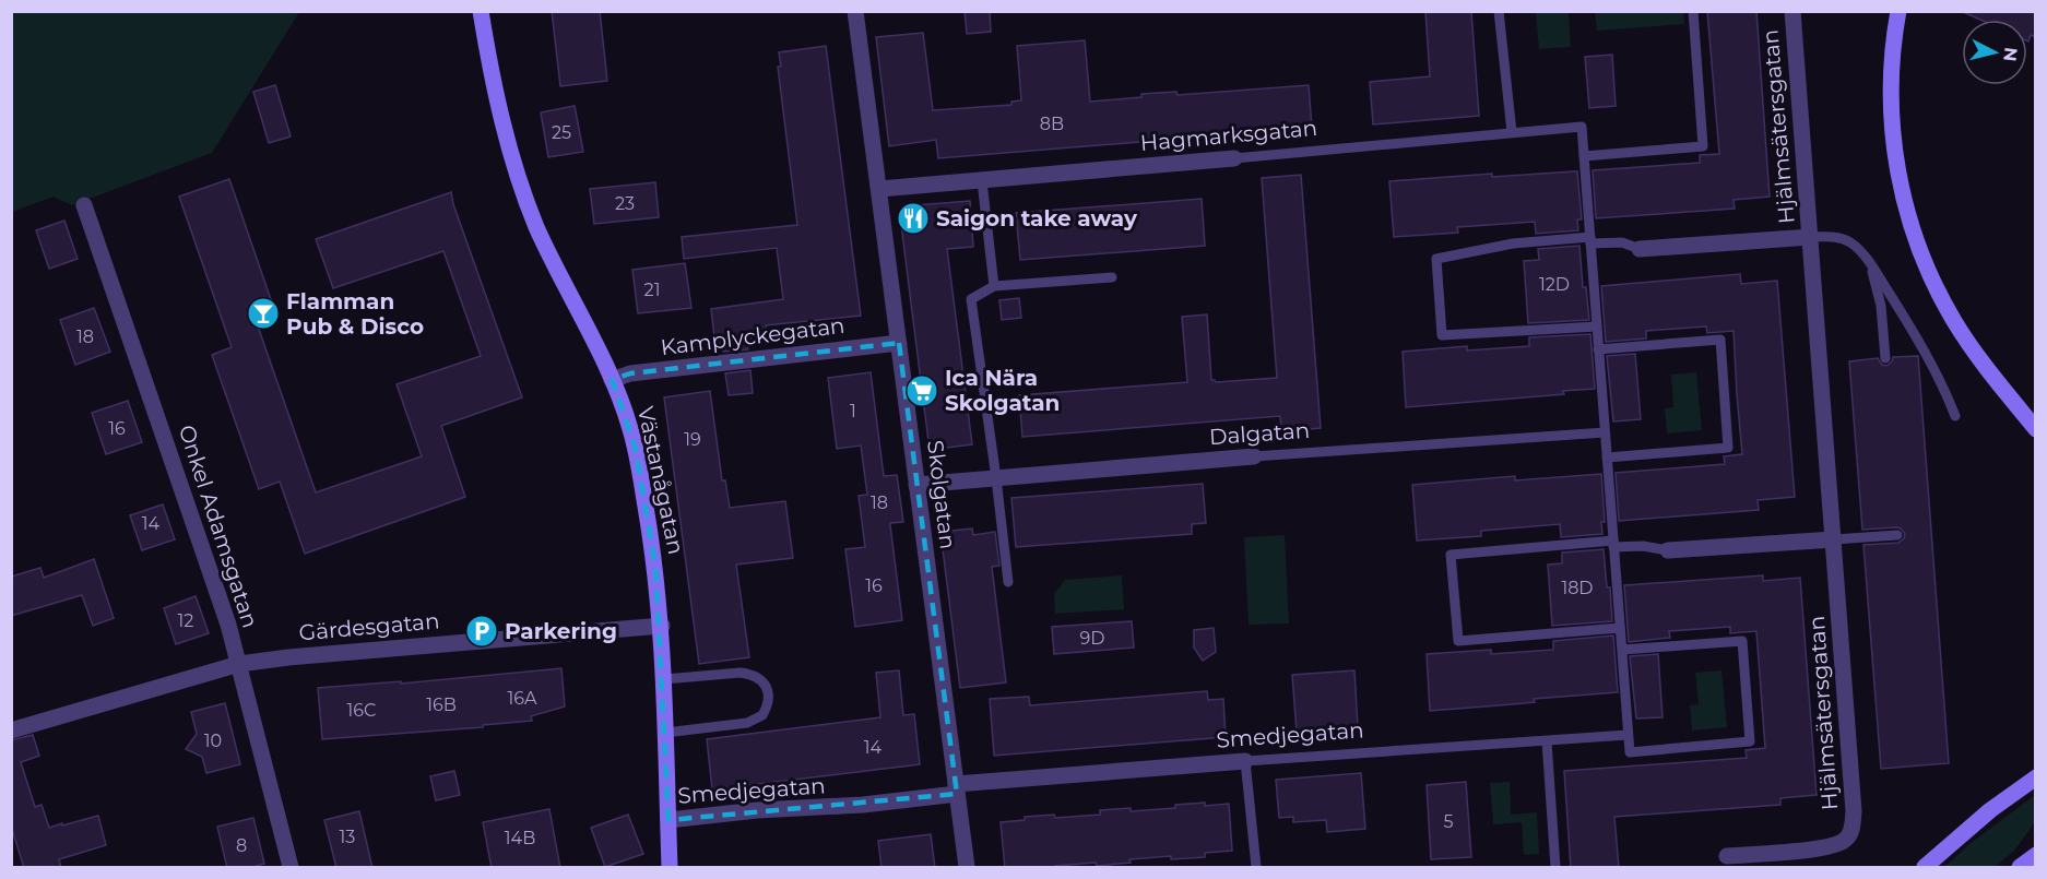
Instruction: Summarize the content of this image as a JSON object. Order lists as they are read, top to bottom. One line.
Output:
{"streets":{"street":["Hjälmsätersgatan","Hagmarksgatan","Kamplyckegatan","Dalgatan","Västanågatan","Skolgatan","Onkel Adamsgatan","Gärdesgatan","Smedjegatan"]},"crossings":[["Hagmarksgatan","Skolgatan"],["Kamplyckegatan","Västanågatan"],["Kamplyckegatan","Skolgatan"],["Dalgatan","Skolgatan"],["Västanågatan","Gärdesgatan"],["Västanågatan","Smedjegatan"],["Skolgatan","Smedjegatan"],["Onkel Adamsgatan","Gärdesgatan"]],"places":{"restaurant":["Saigon take away"],"bar":["Flamman Pub & Disco"],"supermarket":["Ica Nära Skolgatan"],"parking":["Parkering"]},"house_numbers":["8B","25","23","12D","21","18","1","16","19","18","14","16","18D","12","9D","16A","16B","16C","10","14","5","13","14B","8"],"north":"right"}
